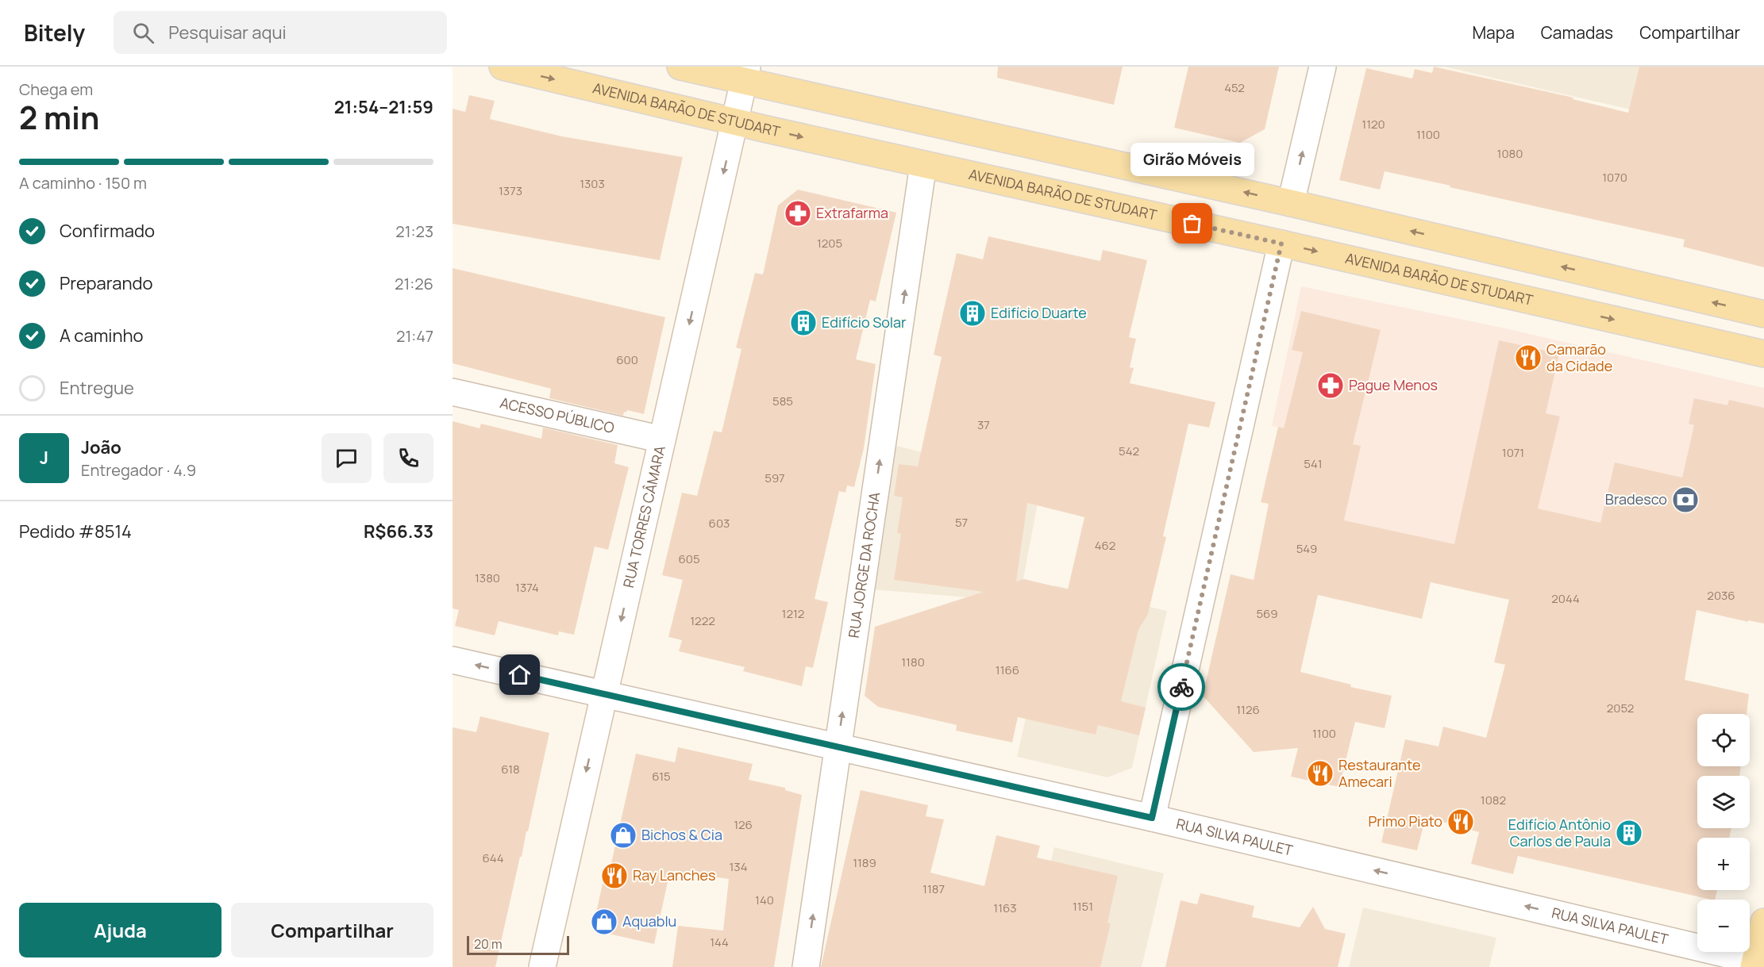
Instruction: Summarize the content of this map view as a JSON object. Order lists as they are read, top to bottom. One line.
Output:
{"streets":{"main road":["AVENIDA BARÃO DE STUDART"],"street":["ACESSO PÚBLICO","RUA TORRES CÂMARA","RUA JORGE DA ROCHA","RUA SILVA PAULET"]},"crossings":[["AVENIDA BARÃO DE STUDART","RUA TORRES CÂMARA"],["AVENIDA BARÃO DE STUDART","RUA JORGE DA ROCHA"],["ACESSO PÚBLICO","RUA TORRES CÂMARA"],["RUA TORRES CÂMARA","RUA SILVA PAULET"],["RUA JORGE DA ROCHA","RUA SILVA PAULET"]],"one_way":["RUA TORRES CÂMARA","RUA JORGE DA ROCHA","RUA SILVA PAULET"],"places":{"pharmacy":["Extrafarma","Pague Menos"],"other":["Girão Móveis"],"building":["Edifício Duarte","Edifício Solar","Edifício Antônio Carlos de Paula"],"restaurant":["Camarão da Cidade","Restaurante Amecari","Primo Piato","Ray Lanches"],"bank":["Bradesco"],"shop":["Bichos & Cia","Aquablu"]},"house_numbers":["452","1120","1100","1080","1070","1303","1373","1205","600","585","37","542","1071","541","597","57","603","462","549","605","1380","1374","2036","2044","1212","569","1222","1180","1166","2052","1126","1100","618","615","1082","126","644","1189","134","1187","140","1151","1163","144"],"scale_bar":"20 m","page":{"header":"Bitely","search":"Pesquisar aqui","nav":["Mapa","Camadas","Compartilhar"],"heading":["2 min","Chega em","21:54–21:59"],"panel":["João","Entregador · 4.9","Pedido #8514","R$66.33"],"bubble":"Girão Móveis","bar":"A caminho · 150 m","list":[["Confirmado","21:23"],["Preparando","21:26"],["A caminho","21:47"],"Entregue"],"round":"J","map_buttons":["+","−"],"buttons":["Ajuda","Compartilhar"],"scale":"20 m"}}
